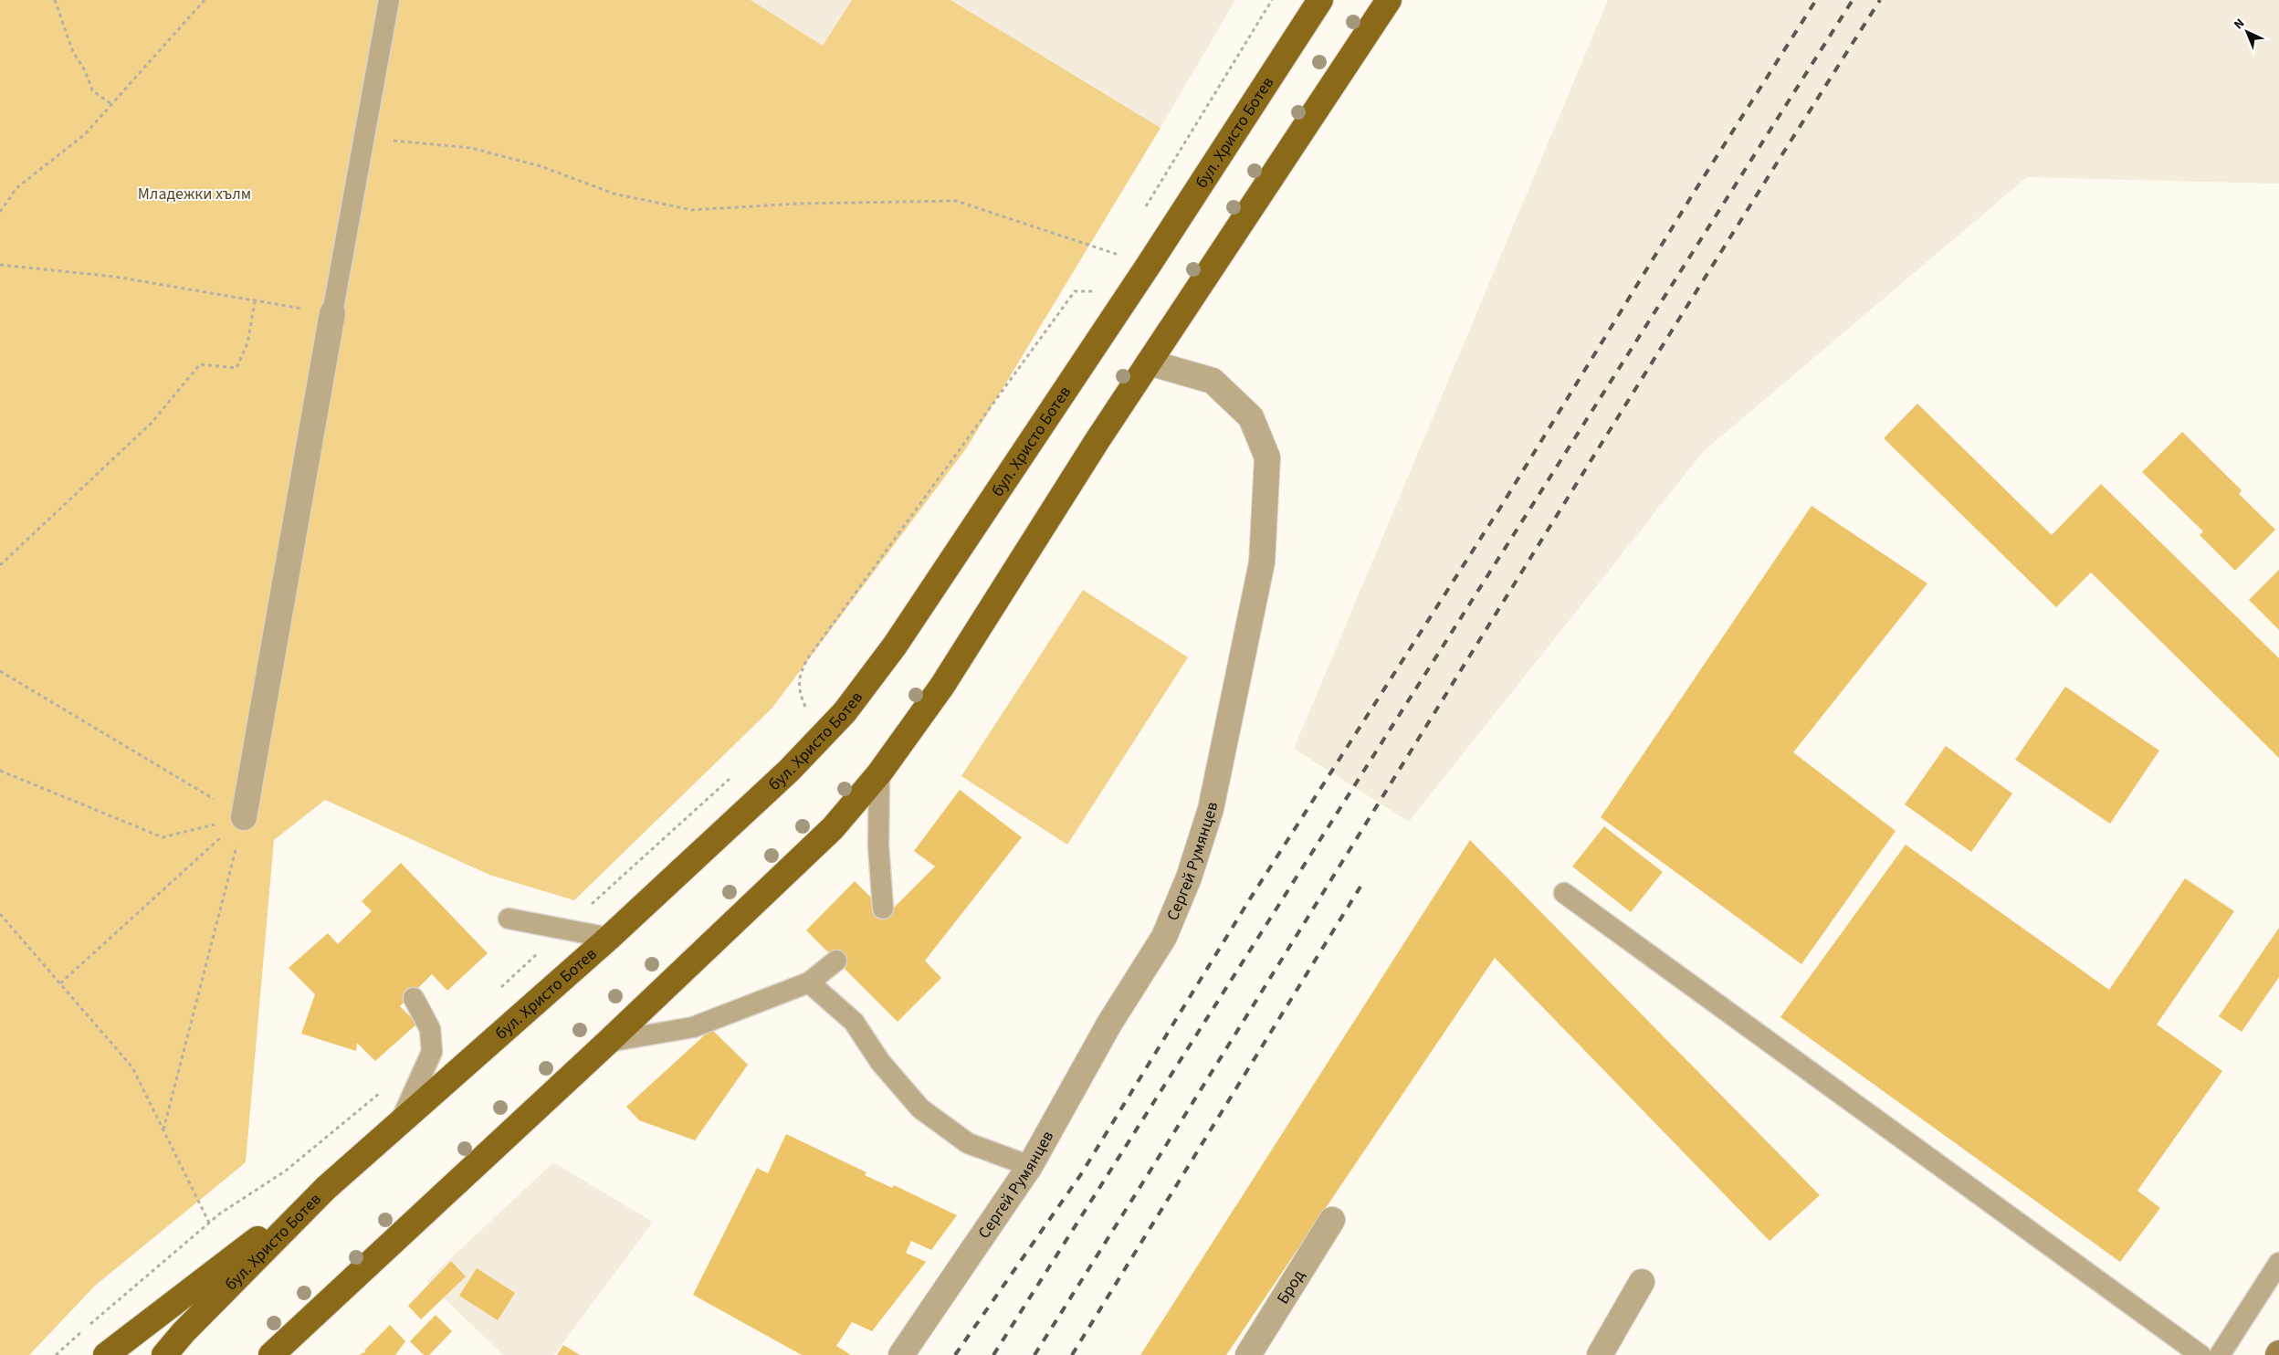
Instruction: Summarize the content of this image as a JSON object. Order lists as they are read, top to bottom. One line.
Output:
{"streets":{"main road":["бул. Христо Ботев"],"street":["Сергей Румянцев","Брод"]},"parks":["Младежки хълм"],"north":"top left"}
